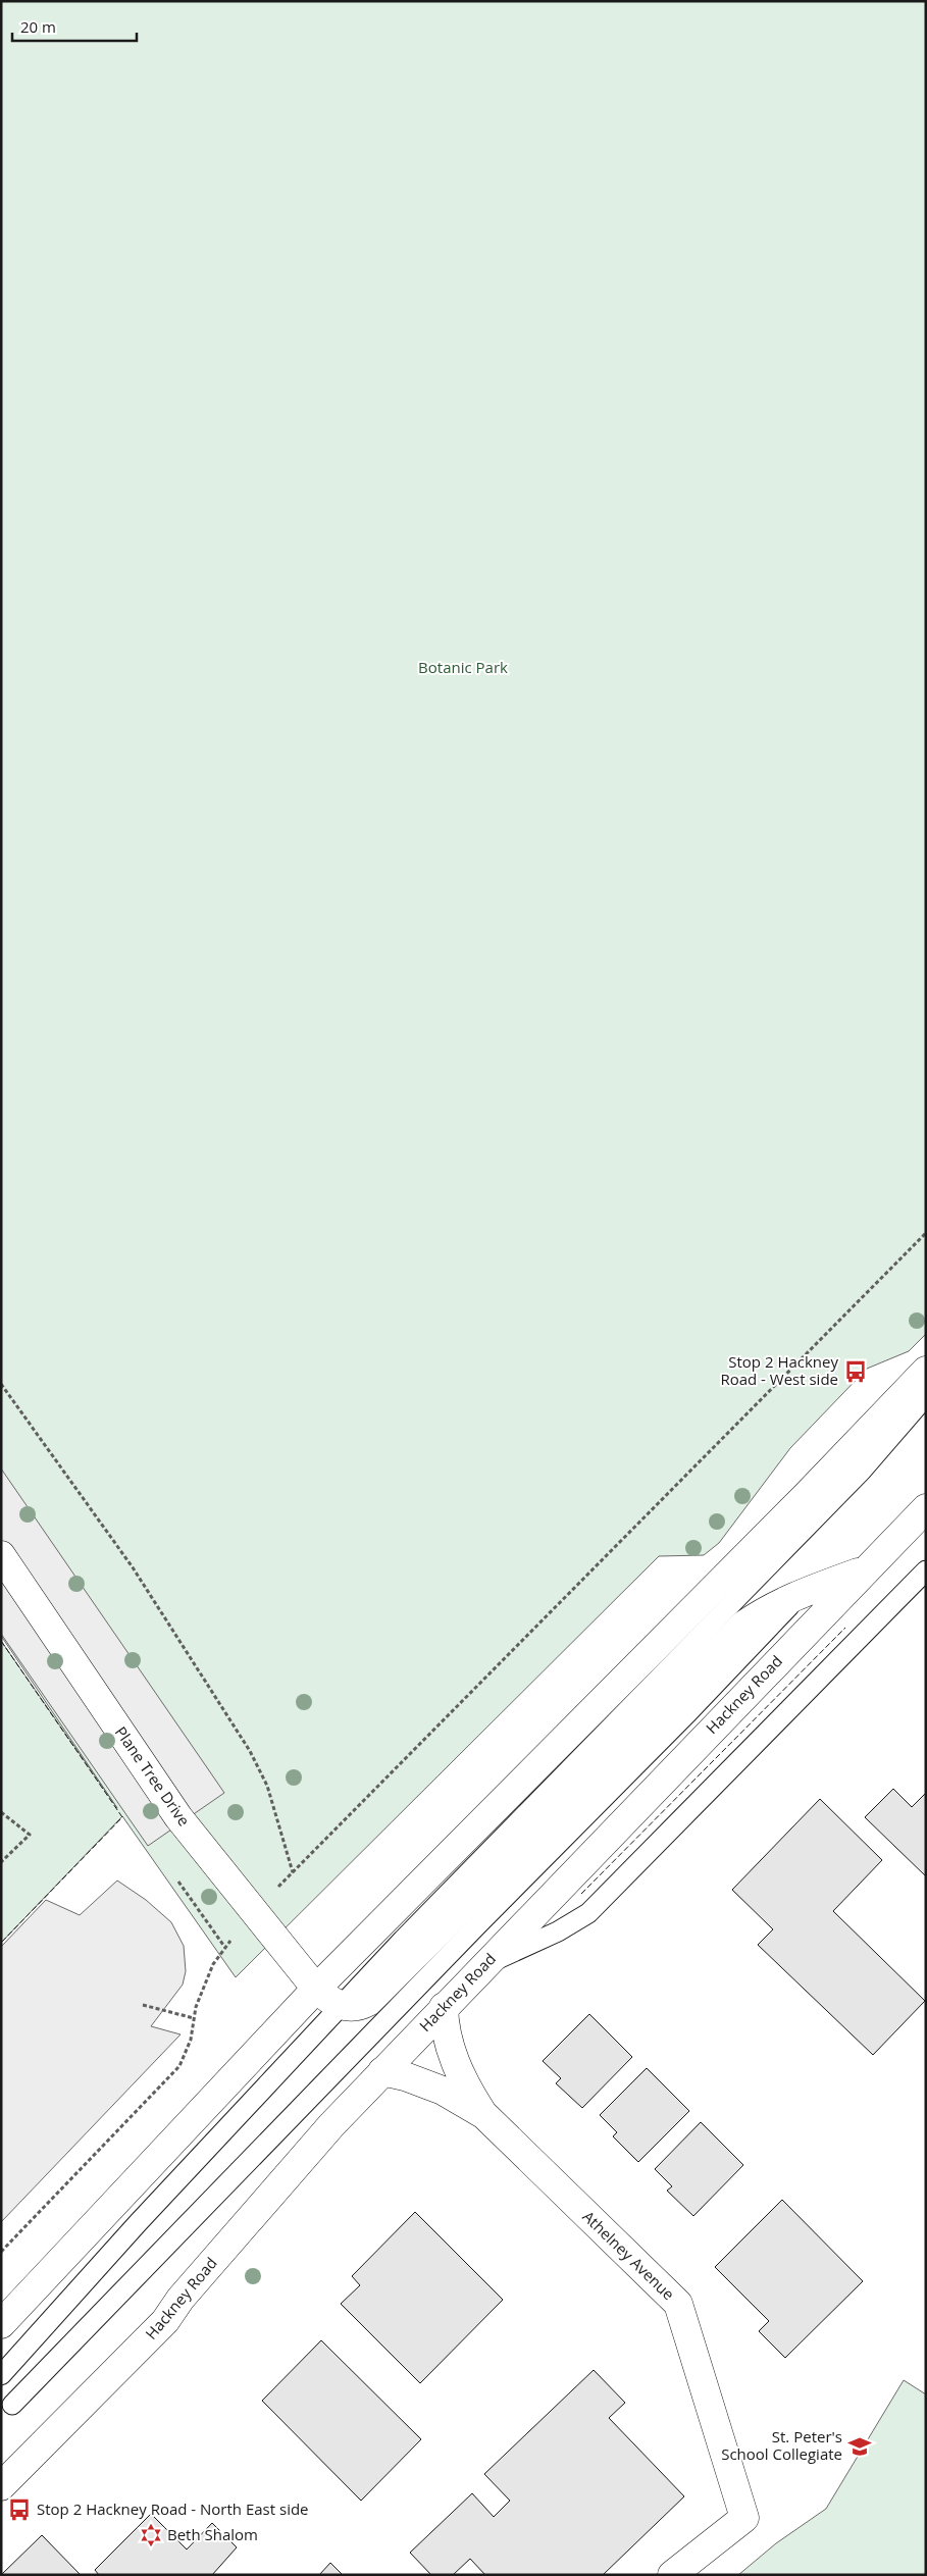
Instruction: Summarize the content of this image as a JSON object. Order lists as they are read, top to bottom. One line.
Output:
{"streets":{"main road":["Hackney Road","Plane Tree Drive","Athelney Avenue"]},"crossings":[["Hackney Road","Athelney Avenue"]],"parks":["Botanic Park"],"places":{"bus stop":["Stop 2 Hackney Road - West side","Stop 2 Hackney Road - North East side"],"school or university":["St. Peter's School Collegiate"],"synagogue":["Beth Shalom"]},"scale_bar":"20 m"}
